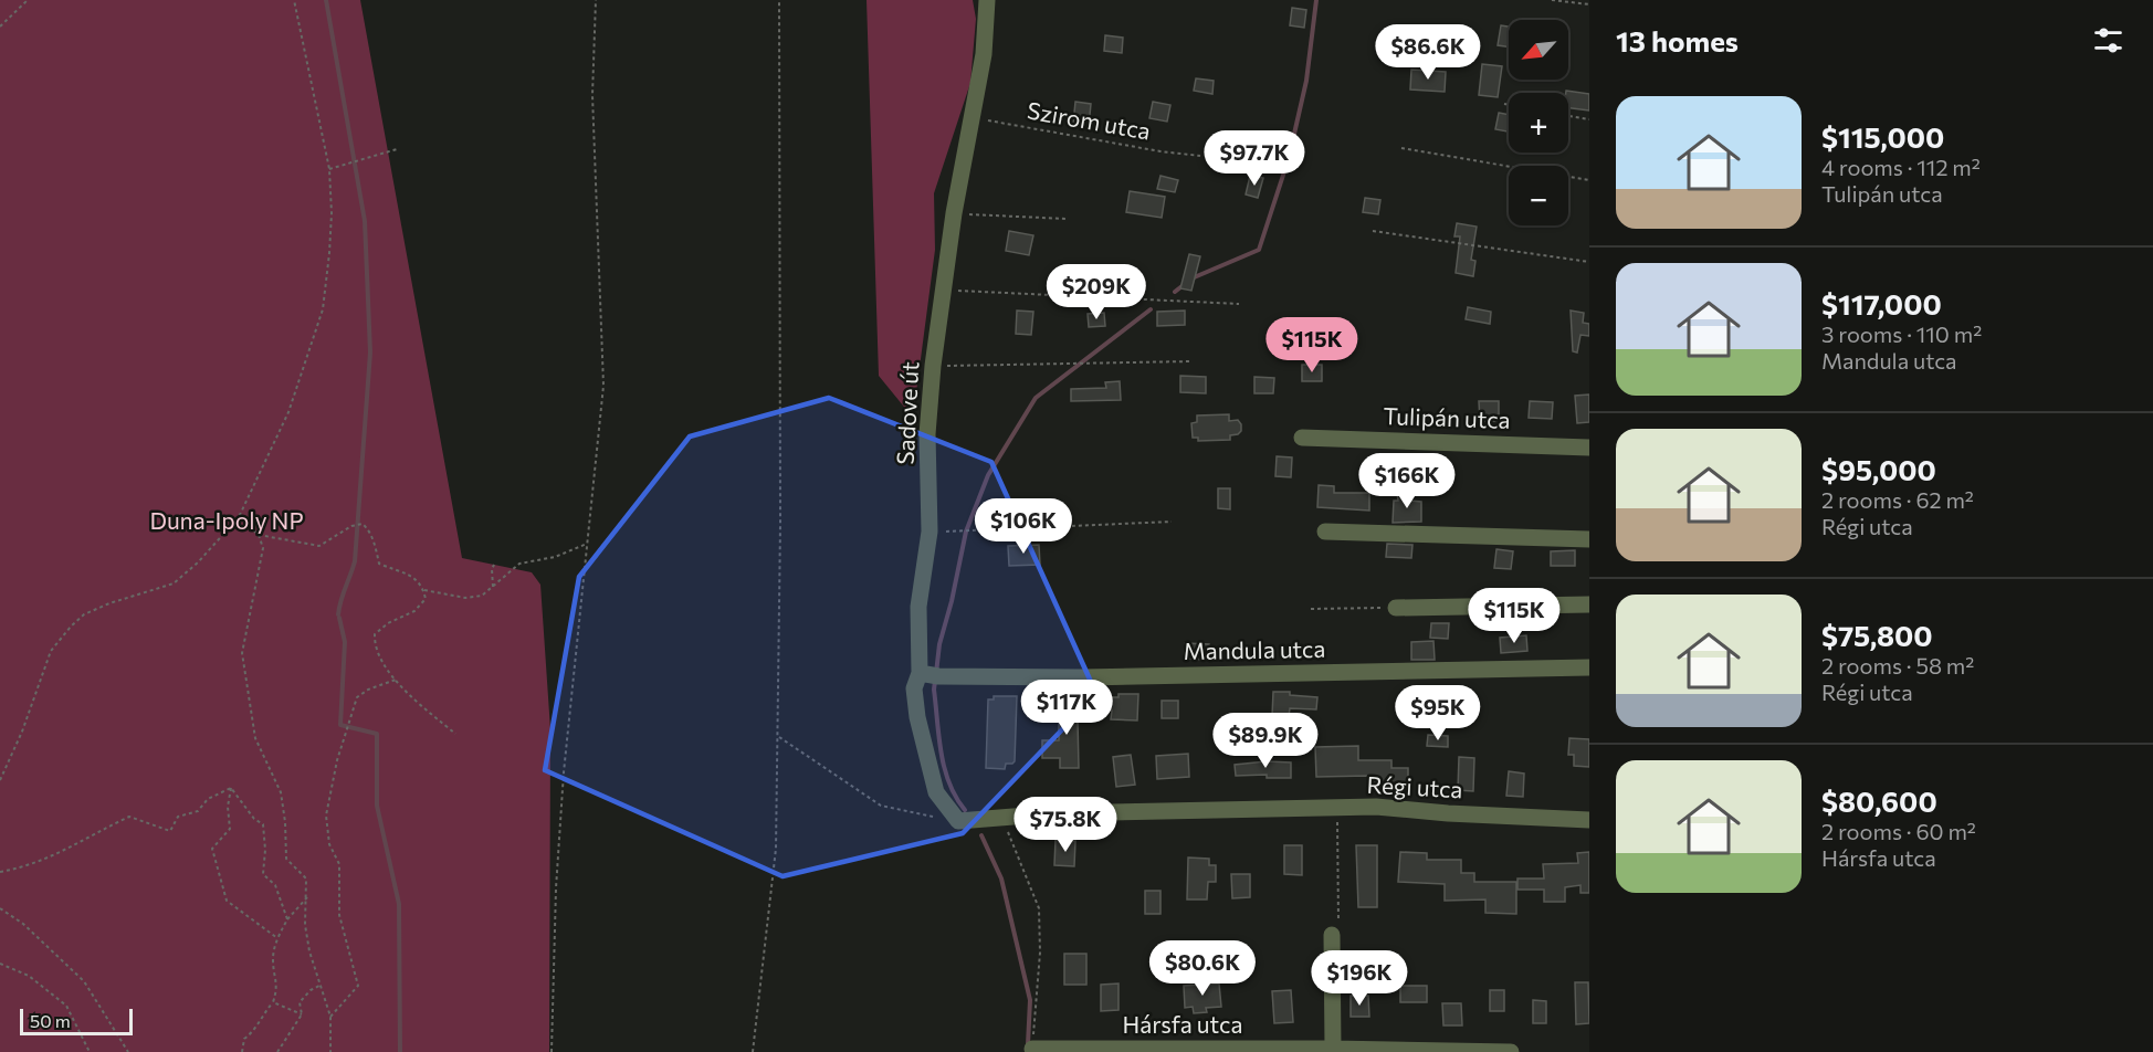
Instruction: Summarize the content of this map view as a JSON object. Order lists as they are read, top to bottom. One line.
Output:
{"streets":{"street":["Sadove út","Tulipán utca","Mandula utca","Régi utca","Hársfa utca"],"path":["Szirom utca"]},"crossings":[["Szirom utca","Sadove út"],["Sadove út","Mandula utca"],["Sadove út","Régi utca"]],"parks":["Duna-Ipoly NP"],"scale_bar":"50 m","north":"bottom left","page":{"heading":"13 homes","map_buttons":["+","−"],"price":["$86.6K","$97.7K","$209K","$115K","$166K","$106K","$115K","$117K","$95K","$89.9K","$75.8K","$80.6K","$196K"],"list":[{"name":"$115,000","note":"4 rooms · 112 m² · Tulipán utca"},{"name":"$117,000","note":"3 rooms · 110 m² · Mandula utca"},{"name":"$95,000","note":"2 rooms · 62 m² · Régi utca"},{"name":"$75,800","note":"2 rooms · 58 m² · Régi utca"},{"name":"$80,600","note":"2 rooms · 60 m² · Hársfa utca"}],"scale":"50 m"}}
